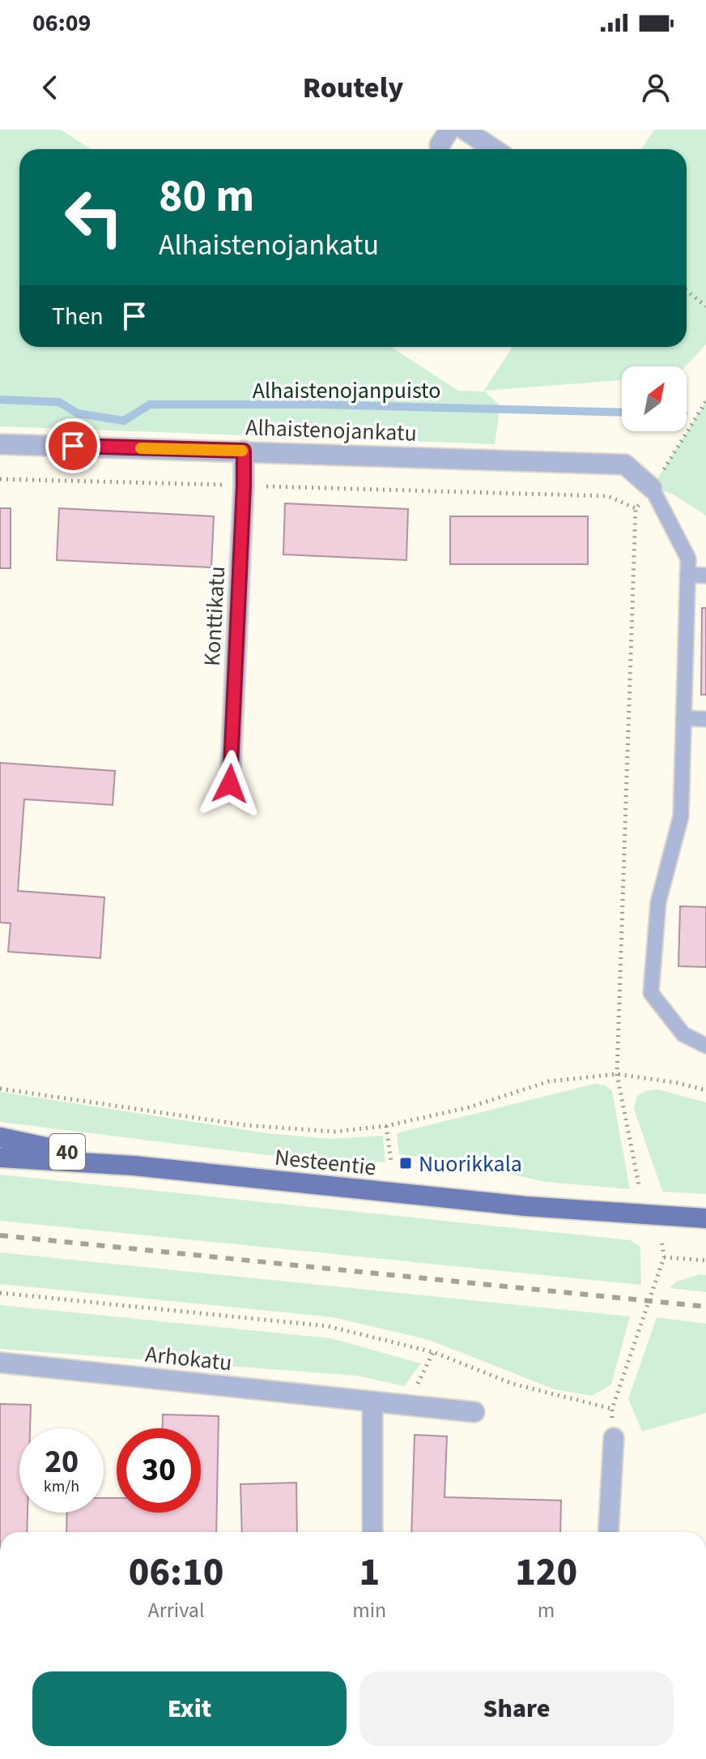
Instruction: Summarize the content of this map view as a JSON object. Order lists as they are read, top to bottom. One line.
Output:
{"streets":{"main road":["40","Nesteentie"],"street":["Alhaistenojankatu","Konttikatu","Arhokatu"]},"crossings":[["Alhaistenojankatu","Konttikatu"]],"parks":["Alhaistenojanpuisto"],"places":{"transit":["Nuorikkala"]},"north":"top right","page":{"status":"06:09","header":"Routely","turn":["80 m","Alhaistenojankatu"],"then":"Then","speed":"20 km/h","limit":"30","eta":["06:10","Arrival","1","min","120","m"],"buttons":["Exit","Share"]}}
